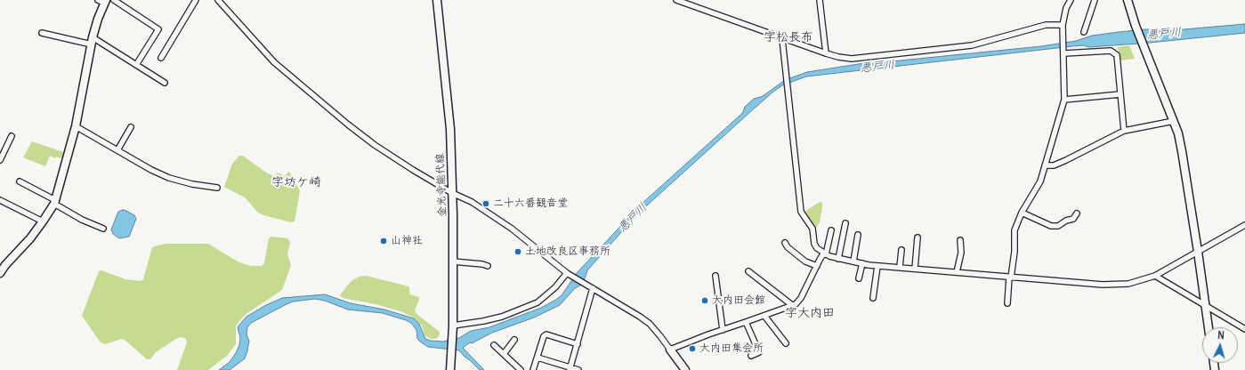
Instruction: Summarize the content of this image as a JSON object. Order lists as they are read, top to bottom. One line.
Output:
{"streets":{"street":["金光寺能代線"]},"districts":["字松長布","字坊ケ崎","字大内田"],"water":["悪戸川"],"places":["二十六番観音堂","山神社","土地改良区事務所","大内田会館","大内田集会所"],"north":"top"}
